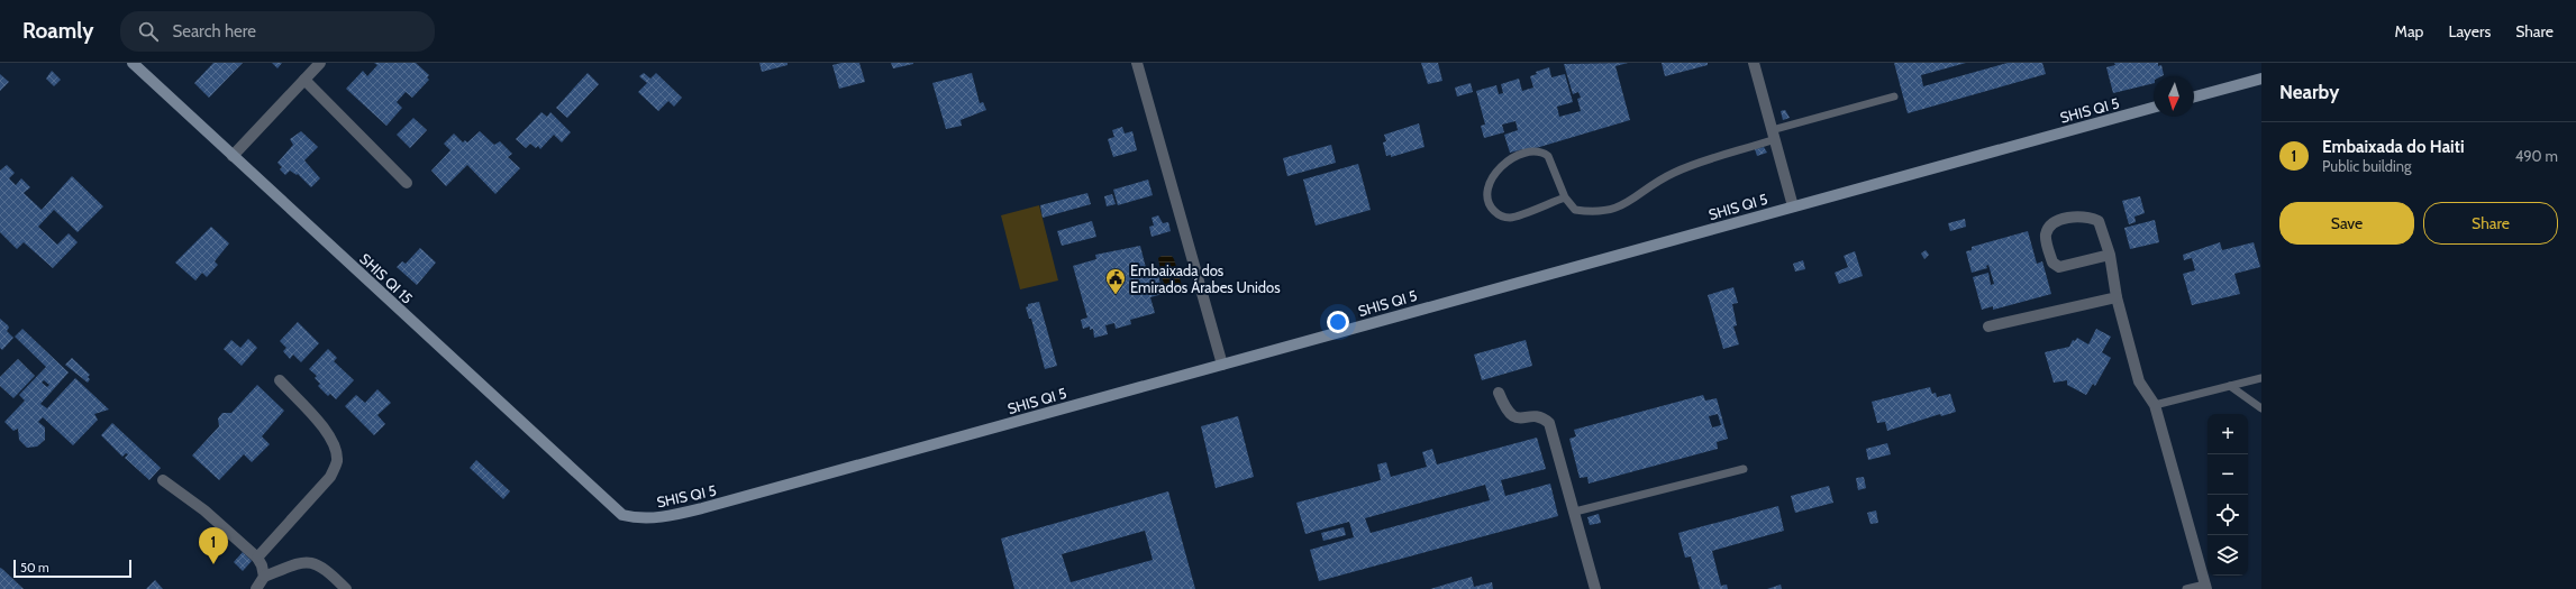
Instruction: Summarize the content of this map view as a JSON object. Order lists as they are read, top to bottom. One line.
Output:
{"streets":{"street":["SHIS QI 5","SHIS QI 15"]},"crossings":[["SHIS QI 5","SHIS QI 15"]],"places":{"public building":["Embaixada dos Emirados Árabes Unidos"]},"scale_bar":"50 m","north":"bottom","page":{"header":"Roamly","search":"Search here","nav":["Map","Layers","Share"],"heading":"Nearby","list":[{"mark":"1","name":"Embaixada do Haiti","note":"Public building","value":"490 m"}],"buttons":["Save","Share"],"map_buttons":["+","−"],"pins":"1","scale":"50 m"}}
